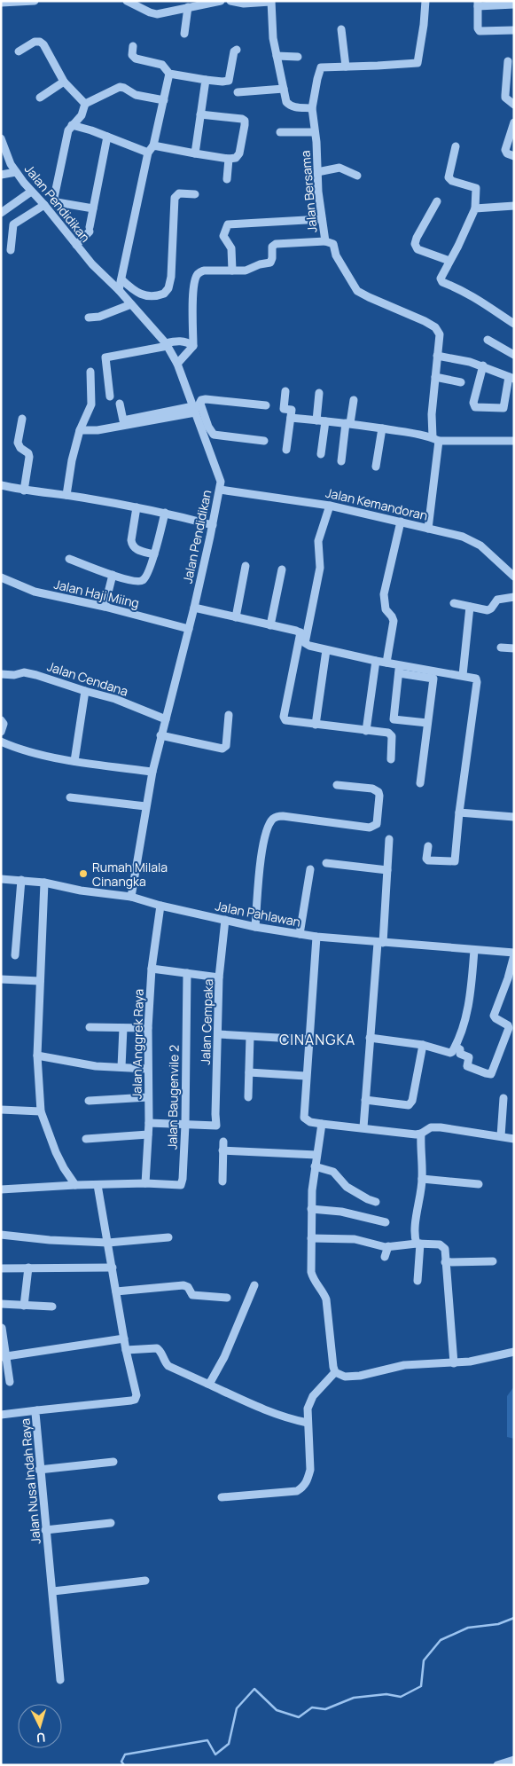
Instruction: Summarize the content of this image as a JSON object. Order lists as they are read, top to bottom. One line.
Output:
{"streets":{"street":["Jalan Bersama","Jalan Pendidikan","Jalan Kemandoran","Jalan Haji Miing","Jalan Cendana","Jalan Pahlawan","Jalan Cempaka","Jalan Anggrek Raya","Jalan Baugenvile 2","Jalan Nusa Indah Raya"]},"crossings":[["Jalan Bersama","Jalan Kemandoran"],["Jalan Pendidikan","Jalan Kemandoran"],["Jalan Pendidikan","Jalan Haji Miing"],["Jalan Pendidikan","Jalan Cendana"],["Jalan Pendidikan","Jalan Pahlawan"],["Jalan Pahlawan","Jalan Cempaka"],["Jalan Pahlawan","Jalan Anggrek Raya"],["Jalan Cempaka","Jalan Baugenvile 2"],["Jalan Anggrek Raya","Jalan Baugenvile 2"]],"districts":["CINANGKA"],"places":["Rumah Milala Cinangka"],"north":"bottom"}
